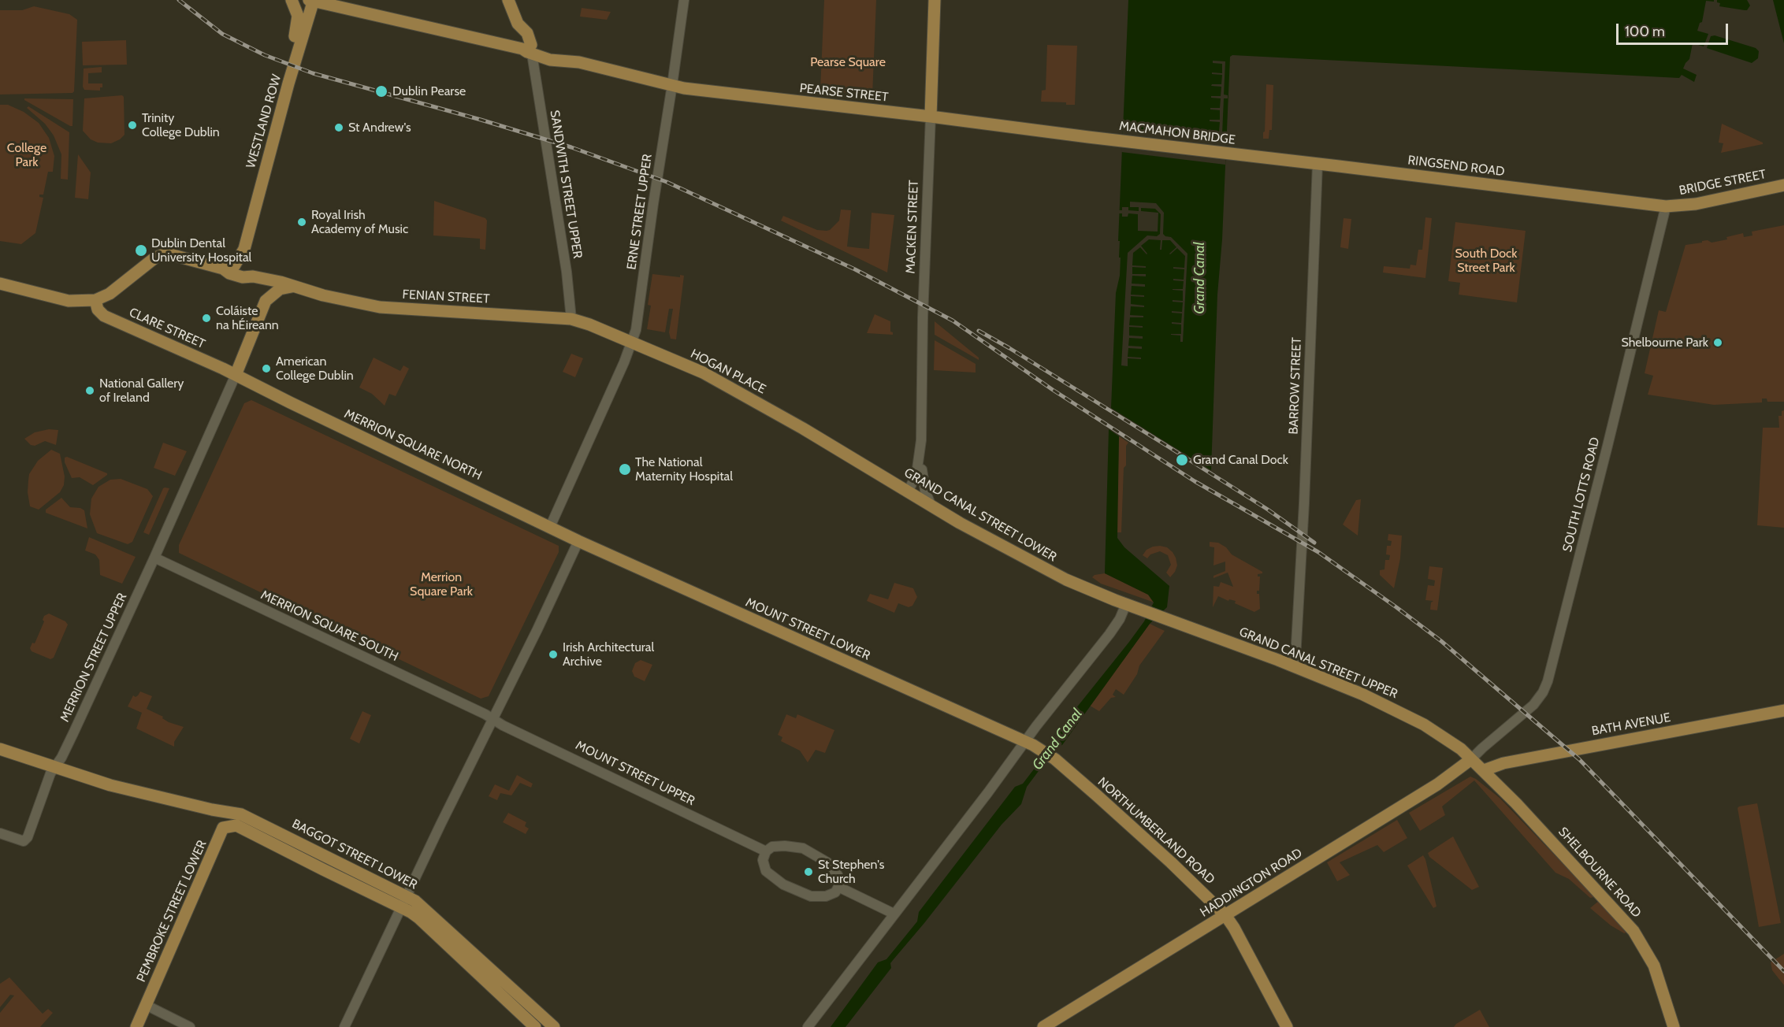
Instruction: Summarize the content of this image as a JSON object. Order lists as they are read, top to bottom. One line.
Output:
{"streets":{"main road":["PEARSE STREET","WESTLAND ROW","MACMAHON BRIDGE","RINGSEND ROAD","BRIDGE STREET","MACKEN STREET","FENIAN STREET","CLARE STREET","HOGAN PLACE","MERRION SQUARE NORTH","GRAND CANAL STREET LOWER","MOUNT STREET LOWER","GRAND CANAL STREET UPPER","BATH AVENUE","NORTHUMBERLAND ROAD","BAGGOT STREET LOWER","SHELBOURNE ROAD","HADDINGTON ROAD","PEMBROKE STREET LOWER"],"street":["SANDWITH STREET UPPER","ERNE STREET UPPER","BARROW STREET","SOUTH LOTTS ROAD","MERRION SQUARE SOUTH","MERRION STREET UPPER","MOUNT STREET UPPER"]},"crossings":[["PEARSE STREET","WESTLAND ROW"],["PEARSE STREET","MACMAHON BRIDGE"],["PEARSE STREET","SANDWITH STREET UPPER"],["PEARSE STREET","ERNE STREET UPPER"],["PEARSE STREET","MACKEN STREET"],["WESTLAND ROW","FENIAN STREET"],["MACMAHON BRIDGE","RINGSEND ROAD"],["RINGSEND ROAD","BRIDGE STREET"],["RINGSEND ROAD","BARROW STREET"],["RINGSEND ROAD","SOUTH LOTTS ROAD"],["BRIDGE STREET","SOUTH LOTTS ROAD"],["SANDWITH STREET UPPER","FENIAN STREET"],["ERNE STREET UPPER","FENIAN STREET"],["ERNE STREET UPPER","HOGAN PLACE"],["ERNE STREET UPPER","MERRION SQUARE NORTH"],["MACKEN STREET","GRAND CANAL STREET LOWER"],["FENIAN STREET","CLARE STREET"],["FENIAN STREET","HOGAN PLACE"],["CLARE STREET","MERRION SQUARE NORTH"],["CLARE STREET","MERRION STREET UPPER"],["HOGAN PLACE","GRAND CANAL STREET LOWER"],["BARROW STREET","GRAND CANAL STREET UPPER"],["MERRION SQUARE NORTH","MOUNT STREET LOWER"],["MERRION SQUARE NORTH","MERRION STREET UPPER"],["SOUTH LOTTS ROAD","GRAND CANAL STREET UPPER"],["SOUTH LOTTS ROAD","SHELBOURNE ROAD"],["SOUTH LOTTS ROAD","HADDINGTON ROAD"],["GRAND CANAL STREET LOWER","GRAND CANAL STREET UPPER"],["MERRION SQUARE SOUTH","MERRION STREET UPPER"],["MERRION SQUARE SOUTH","MOUNT STREET UPPER"],["MOUNT STREET LOWER","NORTHUMBERLAND ROAD"],["MERRION STREET UPPER","BAGGOT STREET LOWER"],["GRAND CANAL STREET UPPER","SHELBOURNE ROAD"],["GRAND CANAL STREET UPPER","HADDINGTON ROAD"],["BATH AVENUE","SHELBOURNE ROAD"],["NORTHUMBERLAND ROAD","HADDINGTON ROAD"],["BAGGOT STREET LOWER","PEMBROKE STREET LOWER"],["SHELBOURNE ROAD","HADDINGTON ROAD"]],"water":["Grand Canal"],"parks":["Pearse Square","College Park","South Dock Street Park","Merrion Square Park"],"places":["Dublin Pearse","Trinity College Dublin","St Andrew's","Royal Irish Academy of Music","Dublin Dental University Hospital","Coláiste na hÉireann","Shelbourne Park","American College Dublin","National Gallery of Ireland","Grand Canal Dock","The National Maternity Hospital","Irish Architectural Archive","St Stephen's Church"],"scale_bar":"100 m"}
